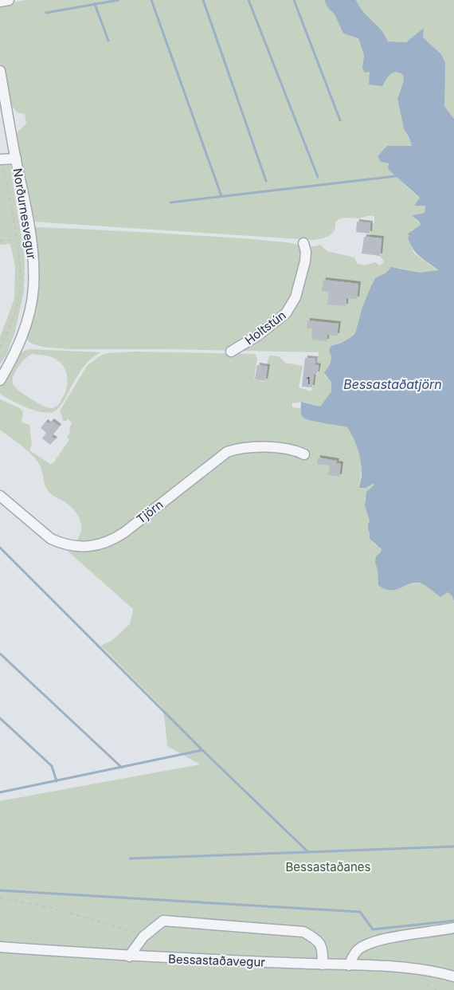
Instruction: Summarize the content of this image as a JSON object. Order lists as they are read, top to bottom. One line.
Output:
{"streets":{"street":["Norðurnesvegur","Holtstún","Tjörn","Bessastaðavegur"]},"water":["Bessastaðatjörn"],"parks":["Bessastaðanes"],"house_numbers":["1"]}
